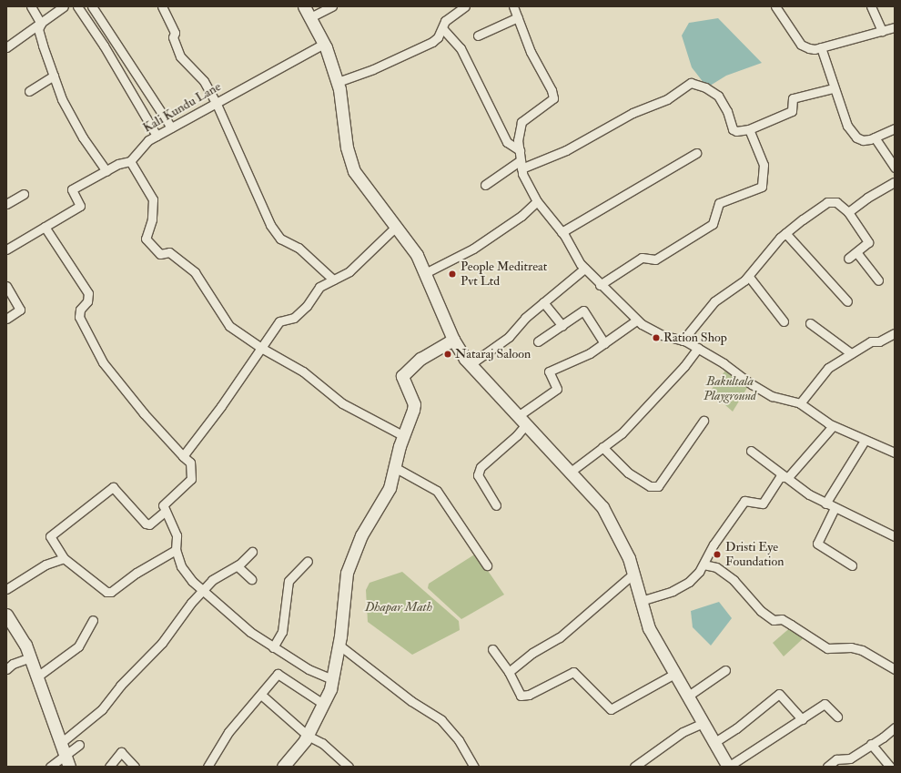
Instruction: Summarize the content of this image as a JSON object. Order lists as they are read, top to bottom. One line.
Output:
{"streets":{"street":["Kali Kundu Lane"]},"parks":["Bakultala Playground","Dhapar Math"],"places":["People Meditreat Pvt Ltd","Ration Shop","Nataraj Saloon","Dristi Eye Foundation"]}
